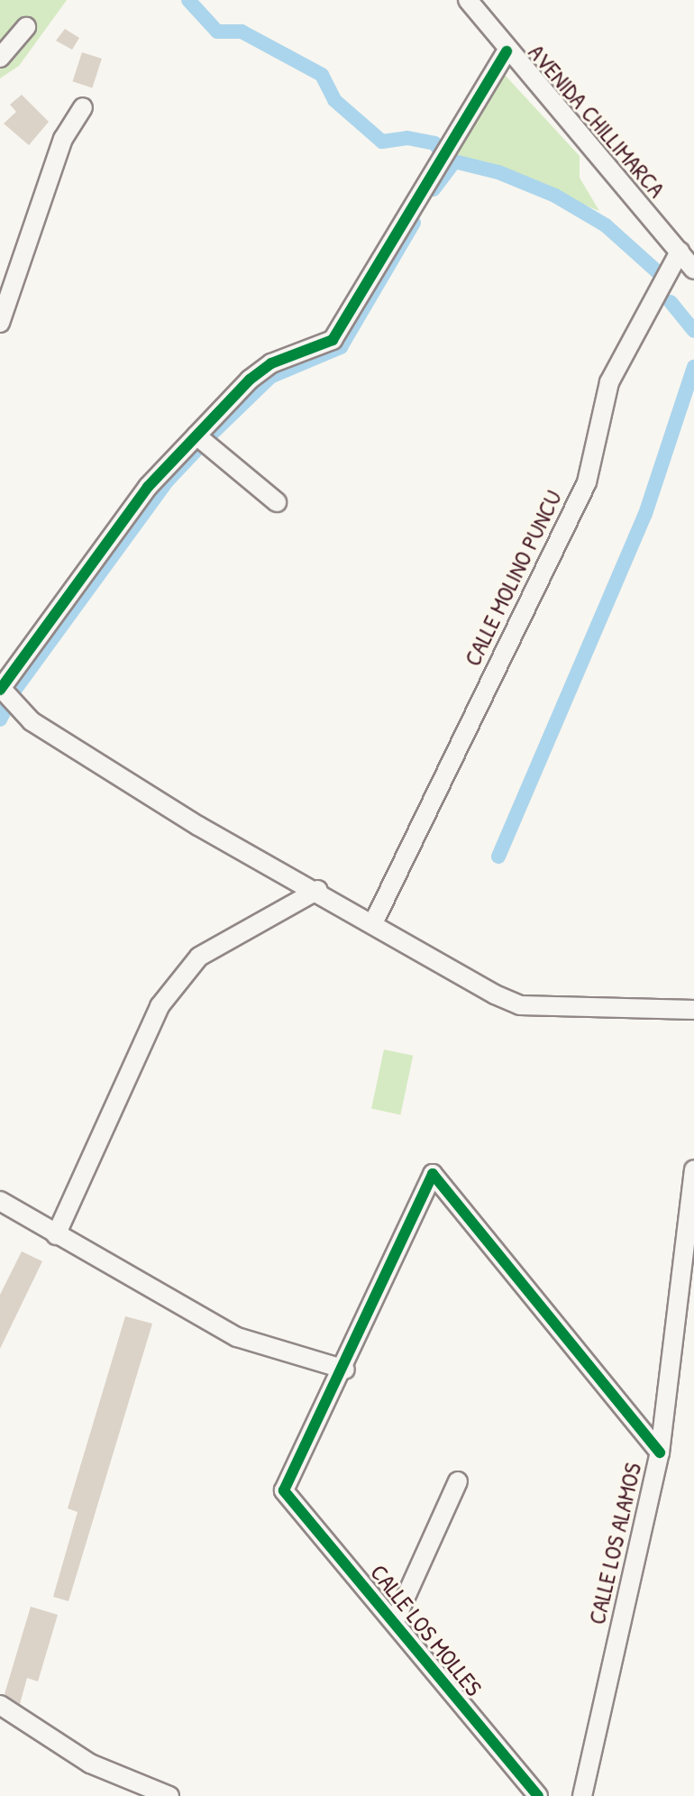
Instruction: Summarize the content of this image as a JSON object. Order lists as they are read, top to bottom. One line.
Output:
{"streets":{"street":["AVENIDA CHILLIMARCA","CALLE MOLINO PUNCU","CALLE LOS ALAMOS","CALLE LOS MOLLES"]},"crossings":[["AVENIDA CHILLIMARCA","CALLE MOLINO PUNCU"]]}
